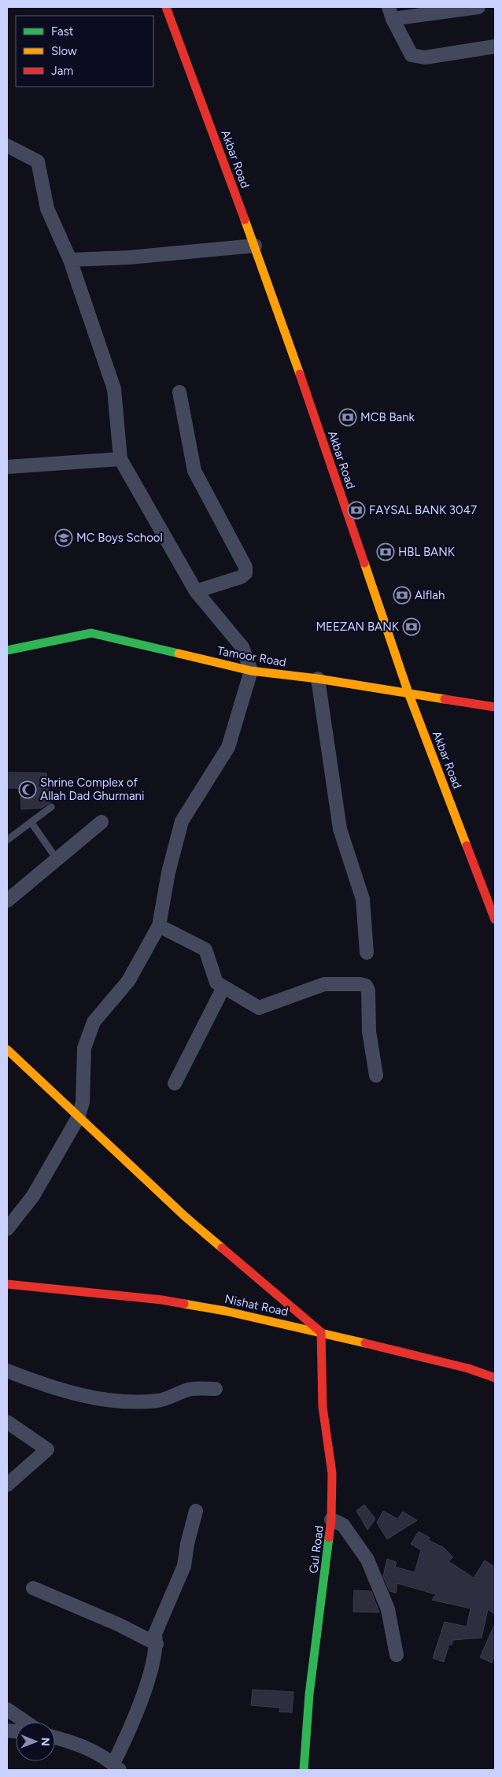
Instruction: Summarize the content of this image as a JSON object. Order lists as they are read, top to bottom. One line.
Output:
{"streets":{"street":["Akbar Road","Tamoor Road","Nishat Road","Gul Road"]},"crossings":[["Akbar Road","Tamoor Road"],["Nishat Road","Gul Road"]],"places":{"bank":["MCB Bank","FAYSAL BANK 3047","HBL BANK","Alflah","MEEZAN BANK"],"school or university":["MC Boys School"],"mosque":["Shrine Complex of Allah Dad Ghurmani"]},"legend":["Fast","Slow","Jam"],"north":"right"}
